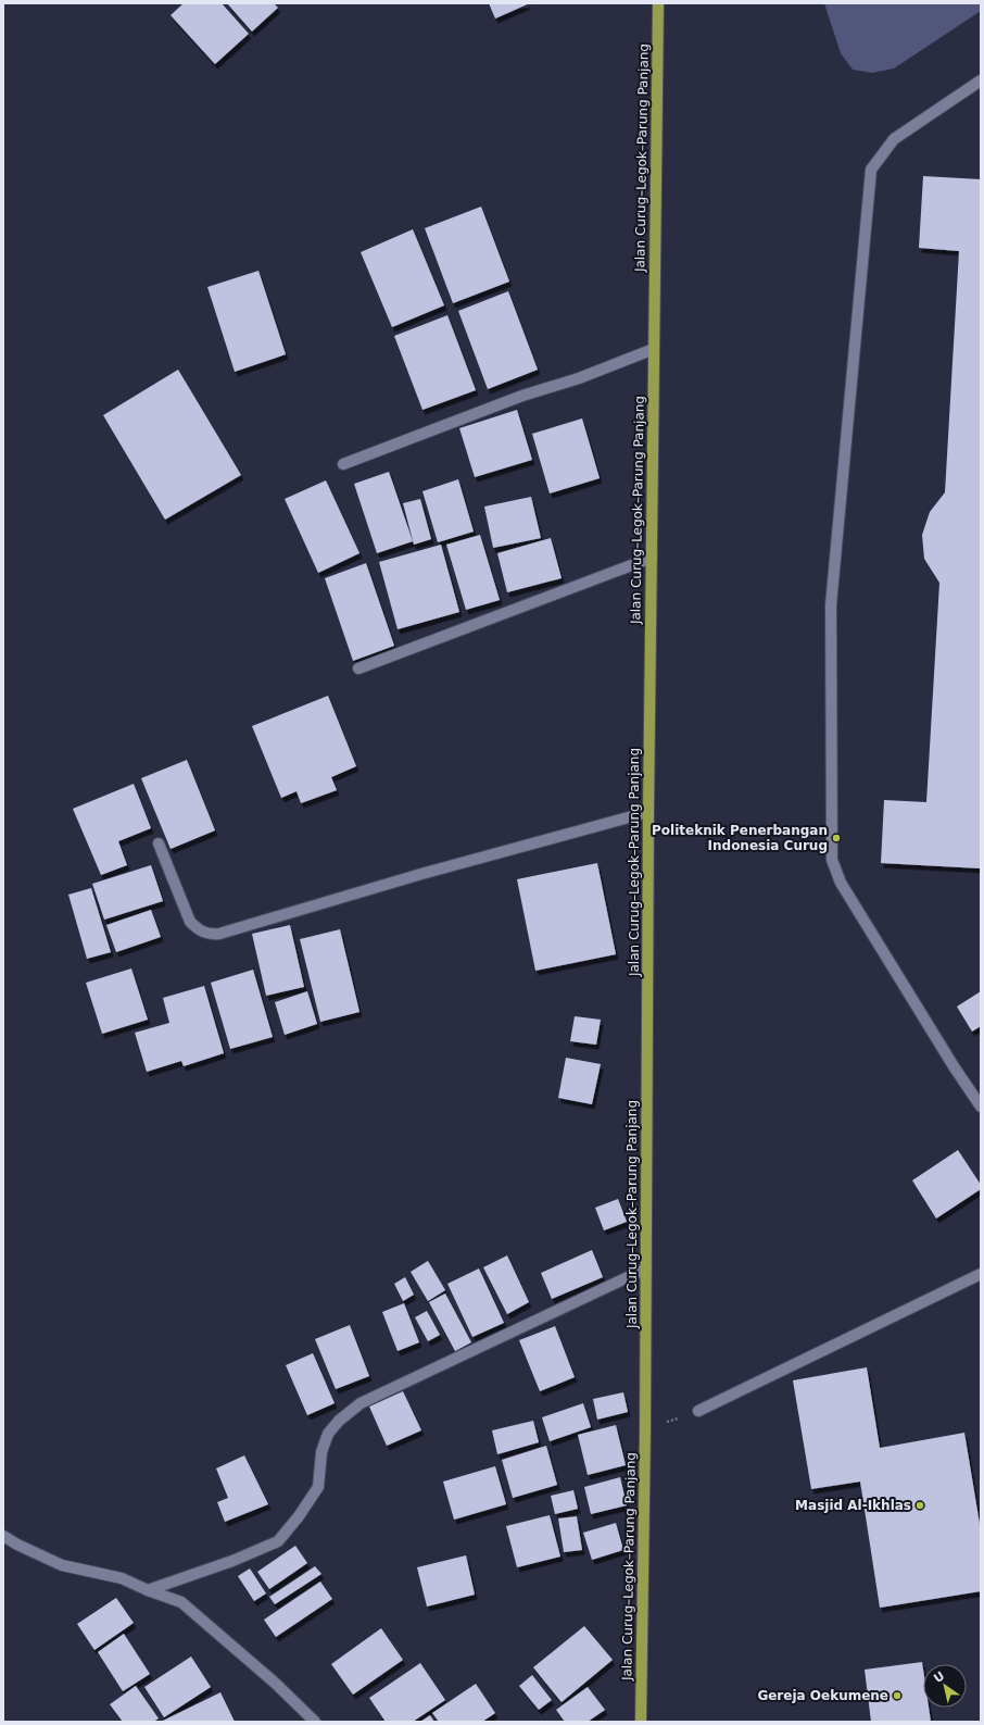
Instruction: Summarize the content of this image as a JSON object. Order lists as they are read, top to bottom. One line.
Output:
{"streets":{"main road":["Jalan Curug–Legok–Parung Panjang"]},"places":["Politeknik Penerbangan Indonesia Curug","Masjid Al-Ikhlas","Gereja Oekumene"],"north":"top left"}
